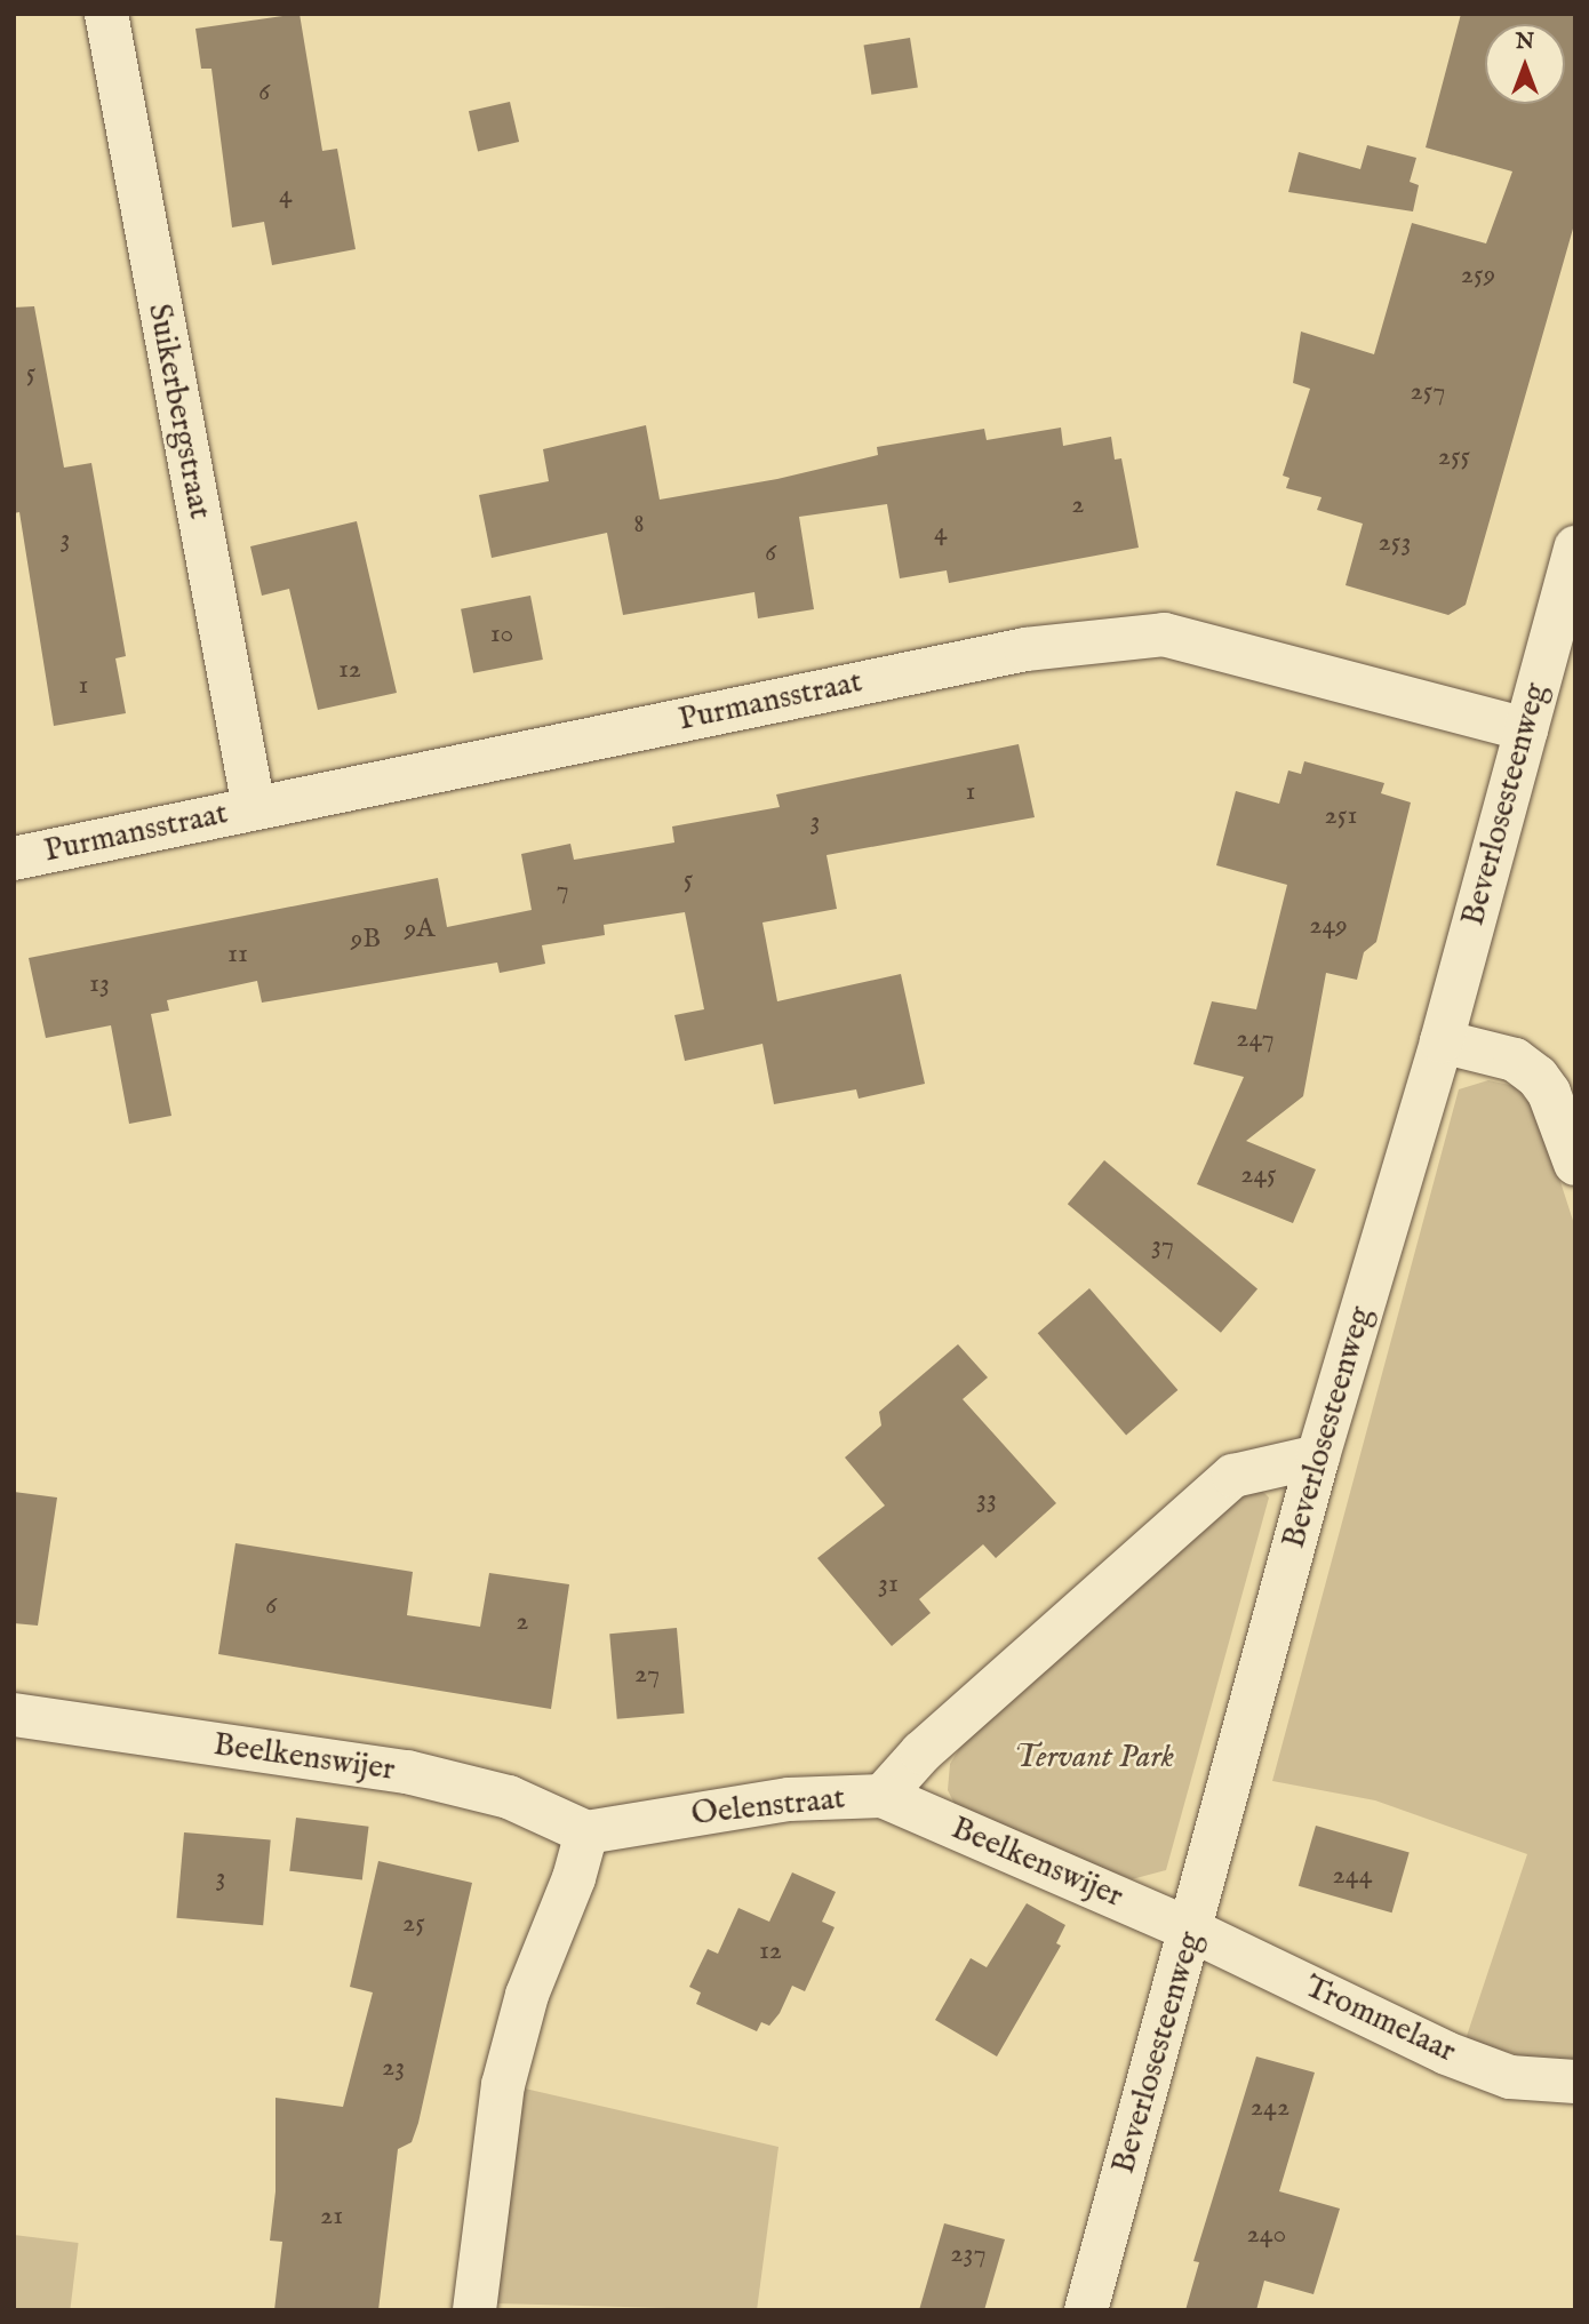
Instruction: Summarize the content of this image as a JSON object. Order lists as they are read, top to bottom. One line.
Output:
{"streets":{"street":["Suikerbergstraat","Purmansstraat","Beverlosesteenweg","Beelkenswijer","Oelenstraat","Trommelaar"]},"crossings":[["Suikerbergstraat","Purmansstraat"],["Purmansstraat","Beverlosesteenweg"],["Beverlosesteenweg","Beelkenswijer"],["Beverlosesteenweg","Oelenstraat"],["Beverlosesteenweg","Trommelaar"],["Beelkenswijer","Oelenstraat"],["Beelkenswijer","Trommelaar"]],"parks":["Tervant Park"],"house_numbers":["6","4","259","5","257","255","2","8","4","3","253","6","10","12","1","1","251","3","5","7","249","9A","9B","11","13","247","245","37","33","31","6","2","27","244","3","25","12","23","242","21","240","237"],"north":"top"}
